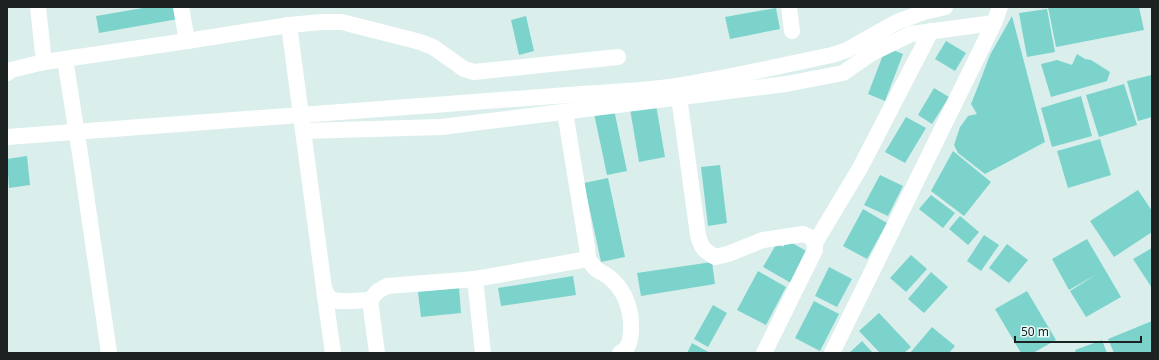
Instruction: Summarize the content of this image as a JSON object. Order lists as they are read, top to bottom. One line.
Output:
{"scale_bar":"50 m"}
